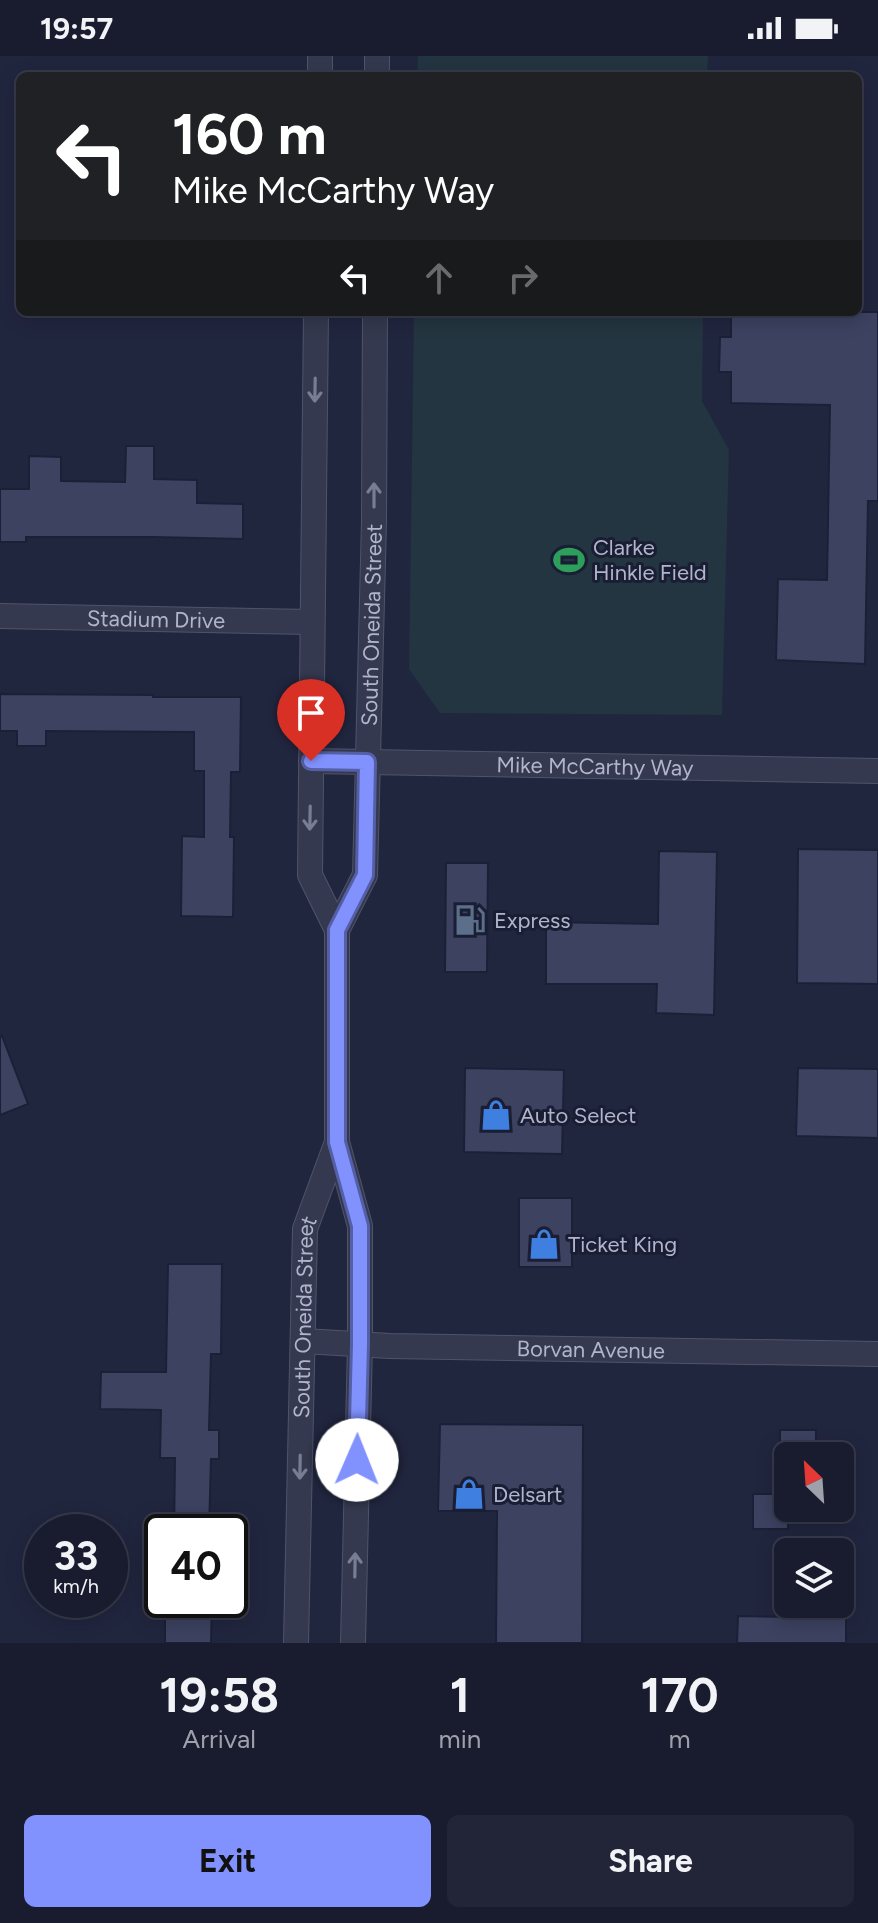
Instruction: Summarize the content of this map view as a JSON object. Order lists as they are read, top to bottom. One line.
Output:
{"streets":{"street":["Stadium Drive","South Oneida Street","Mike McCarthy Way","Borvan Avenue"]},"crossings":[["Stadium Drive","South Oneida Street"],["South Oneida Street","Mike McCarthy Way"],["South Oneida Street","Borvan Avenue"]],"places":{"sports":["Clarke Hinkle Field"],"fuel station":["Express"],"shop":["Auto Select","Ticket King","Delsart"]},"north":"top left","page":{"status":"19:57","turn":["160 m","Mike McCarthy Way"],"speed":"33 km/h","limit":"40","eta":["19:58","Arrival","1","min","170","m"],"buttons":["Exit","Share"]}}
